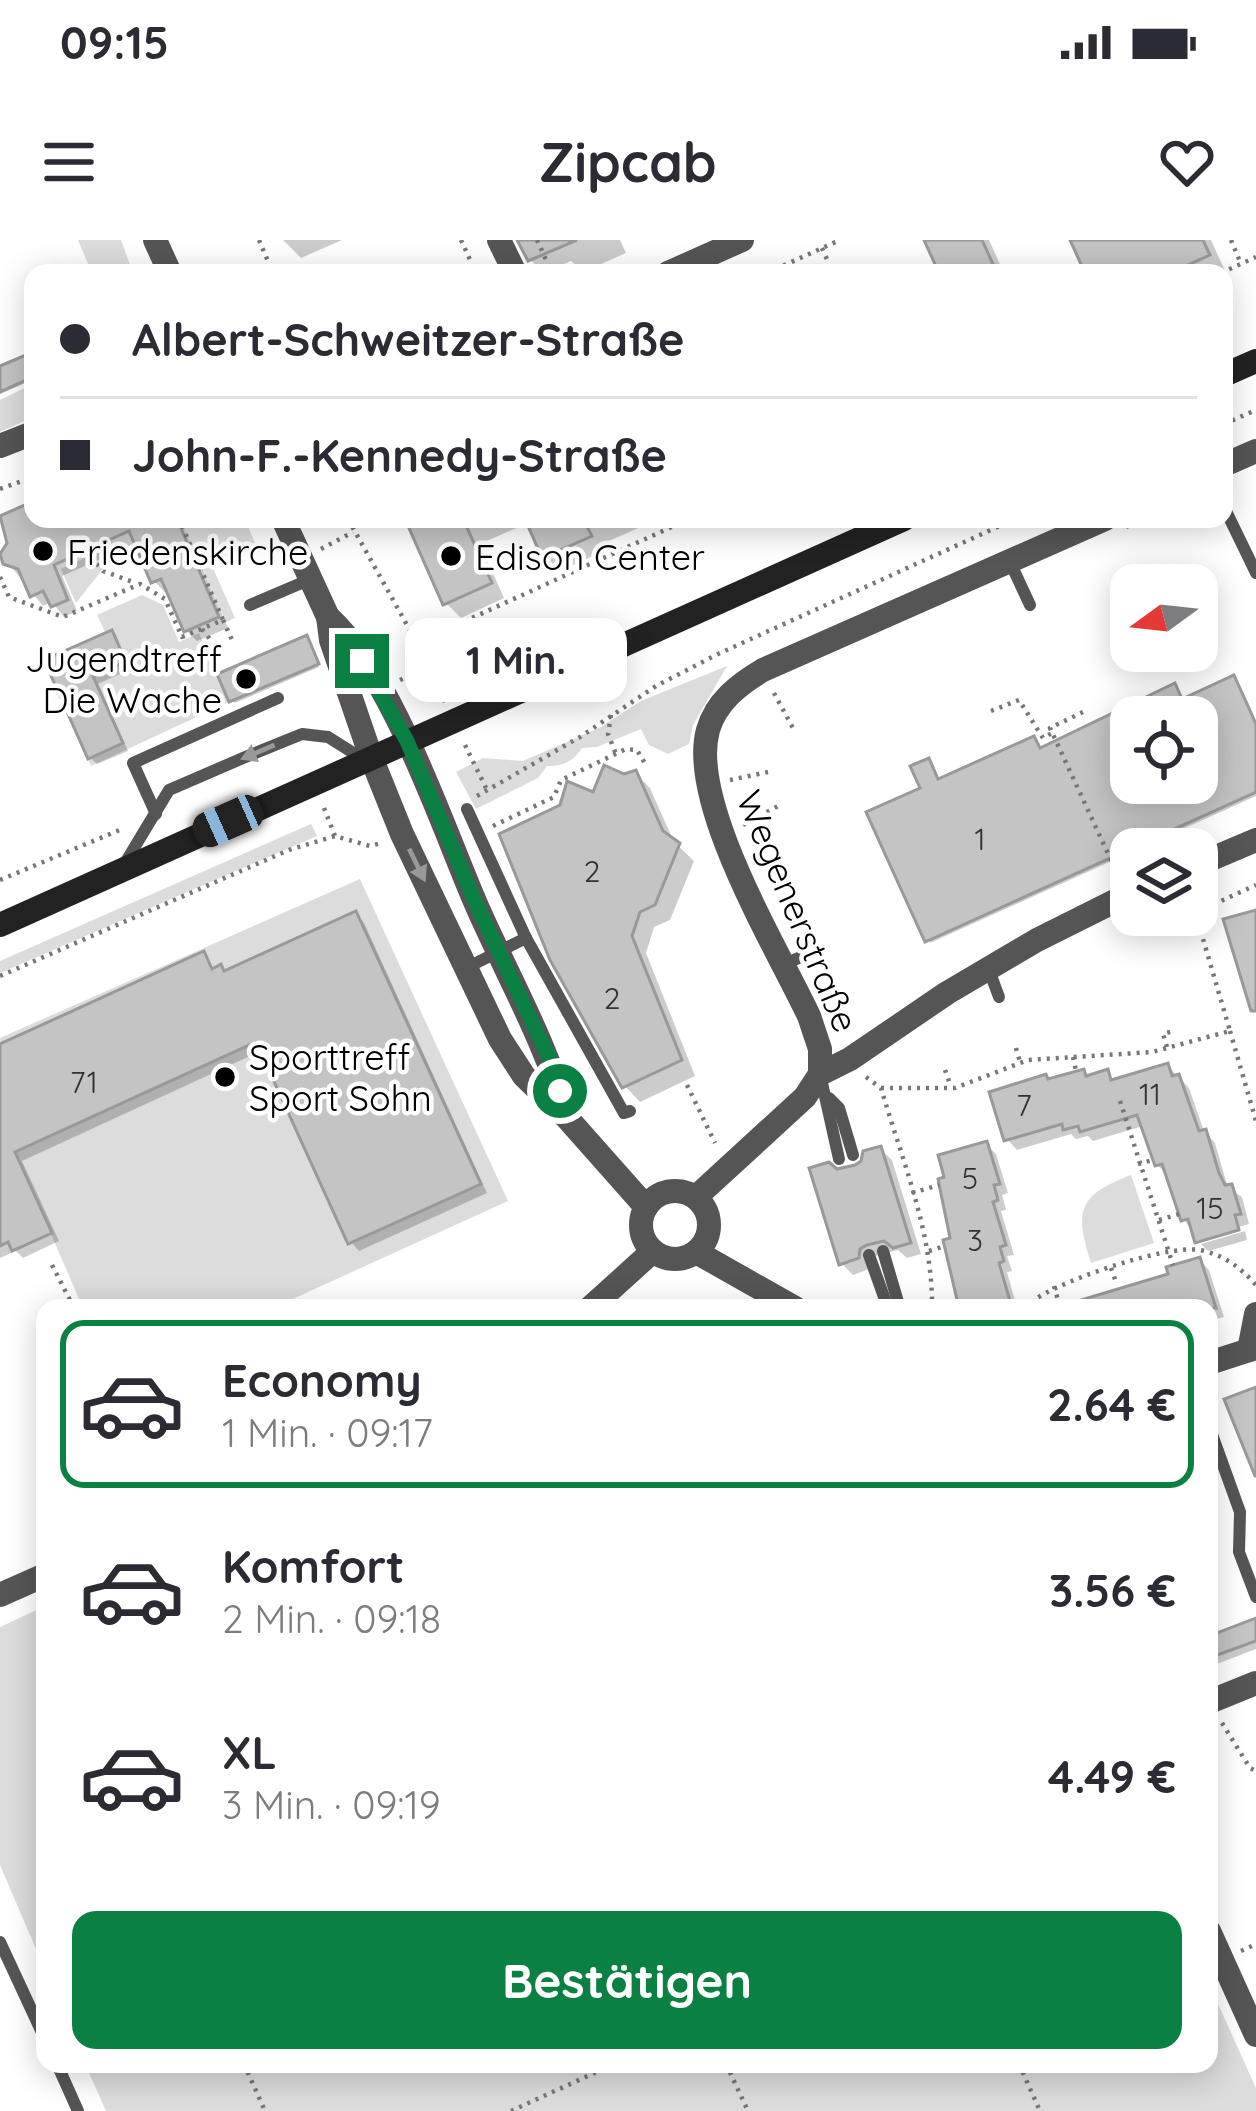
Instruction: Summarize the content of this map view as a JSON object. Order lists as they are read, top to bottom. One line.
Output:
{"streets":{"street":["Wegenerstraße"]},"places":["Friedenskirche","Edison Center","Jugendtreff Die Wache","Sporttreff Sport Sohn"],"house_numbers":["1","2","2","71","11","7","5","15","3"],"north":"left","page":{"status":"09:15","header":"Zipcab","banner":["Albert-Schweitzer-Straße","John-F.-Kennedy-Straße"],"bubble":"1 Min.","list":[{"name":"Economy","note":"1 Min. · 09:17","value":"2.64 €"},{"name":"Komfort","note":"2 Min. · 09:18","value":"3.56 €"},{"name":"XL","note":"3 Min. · 09:19","value":"4.49 €"}],"buttons":"Bestätigen"}}
